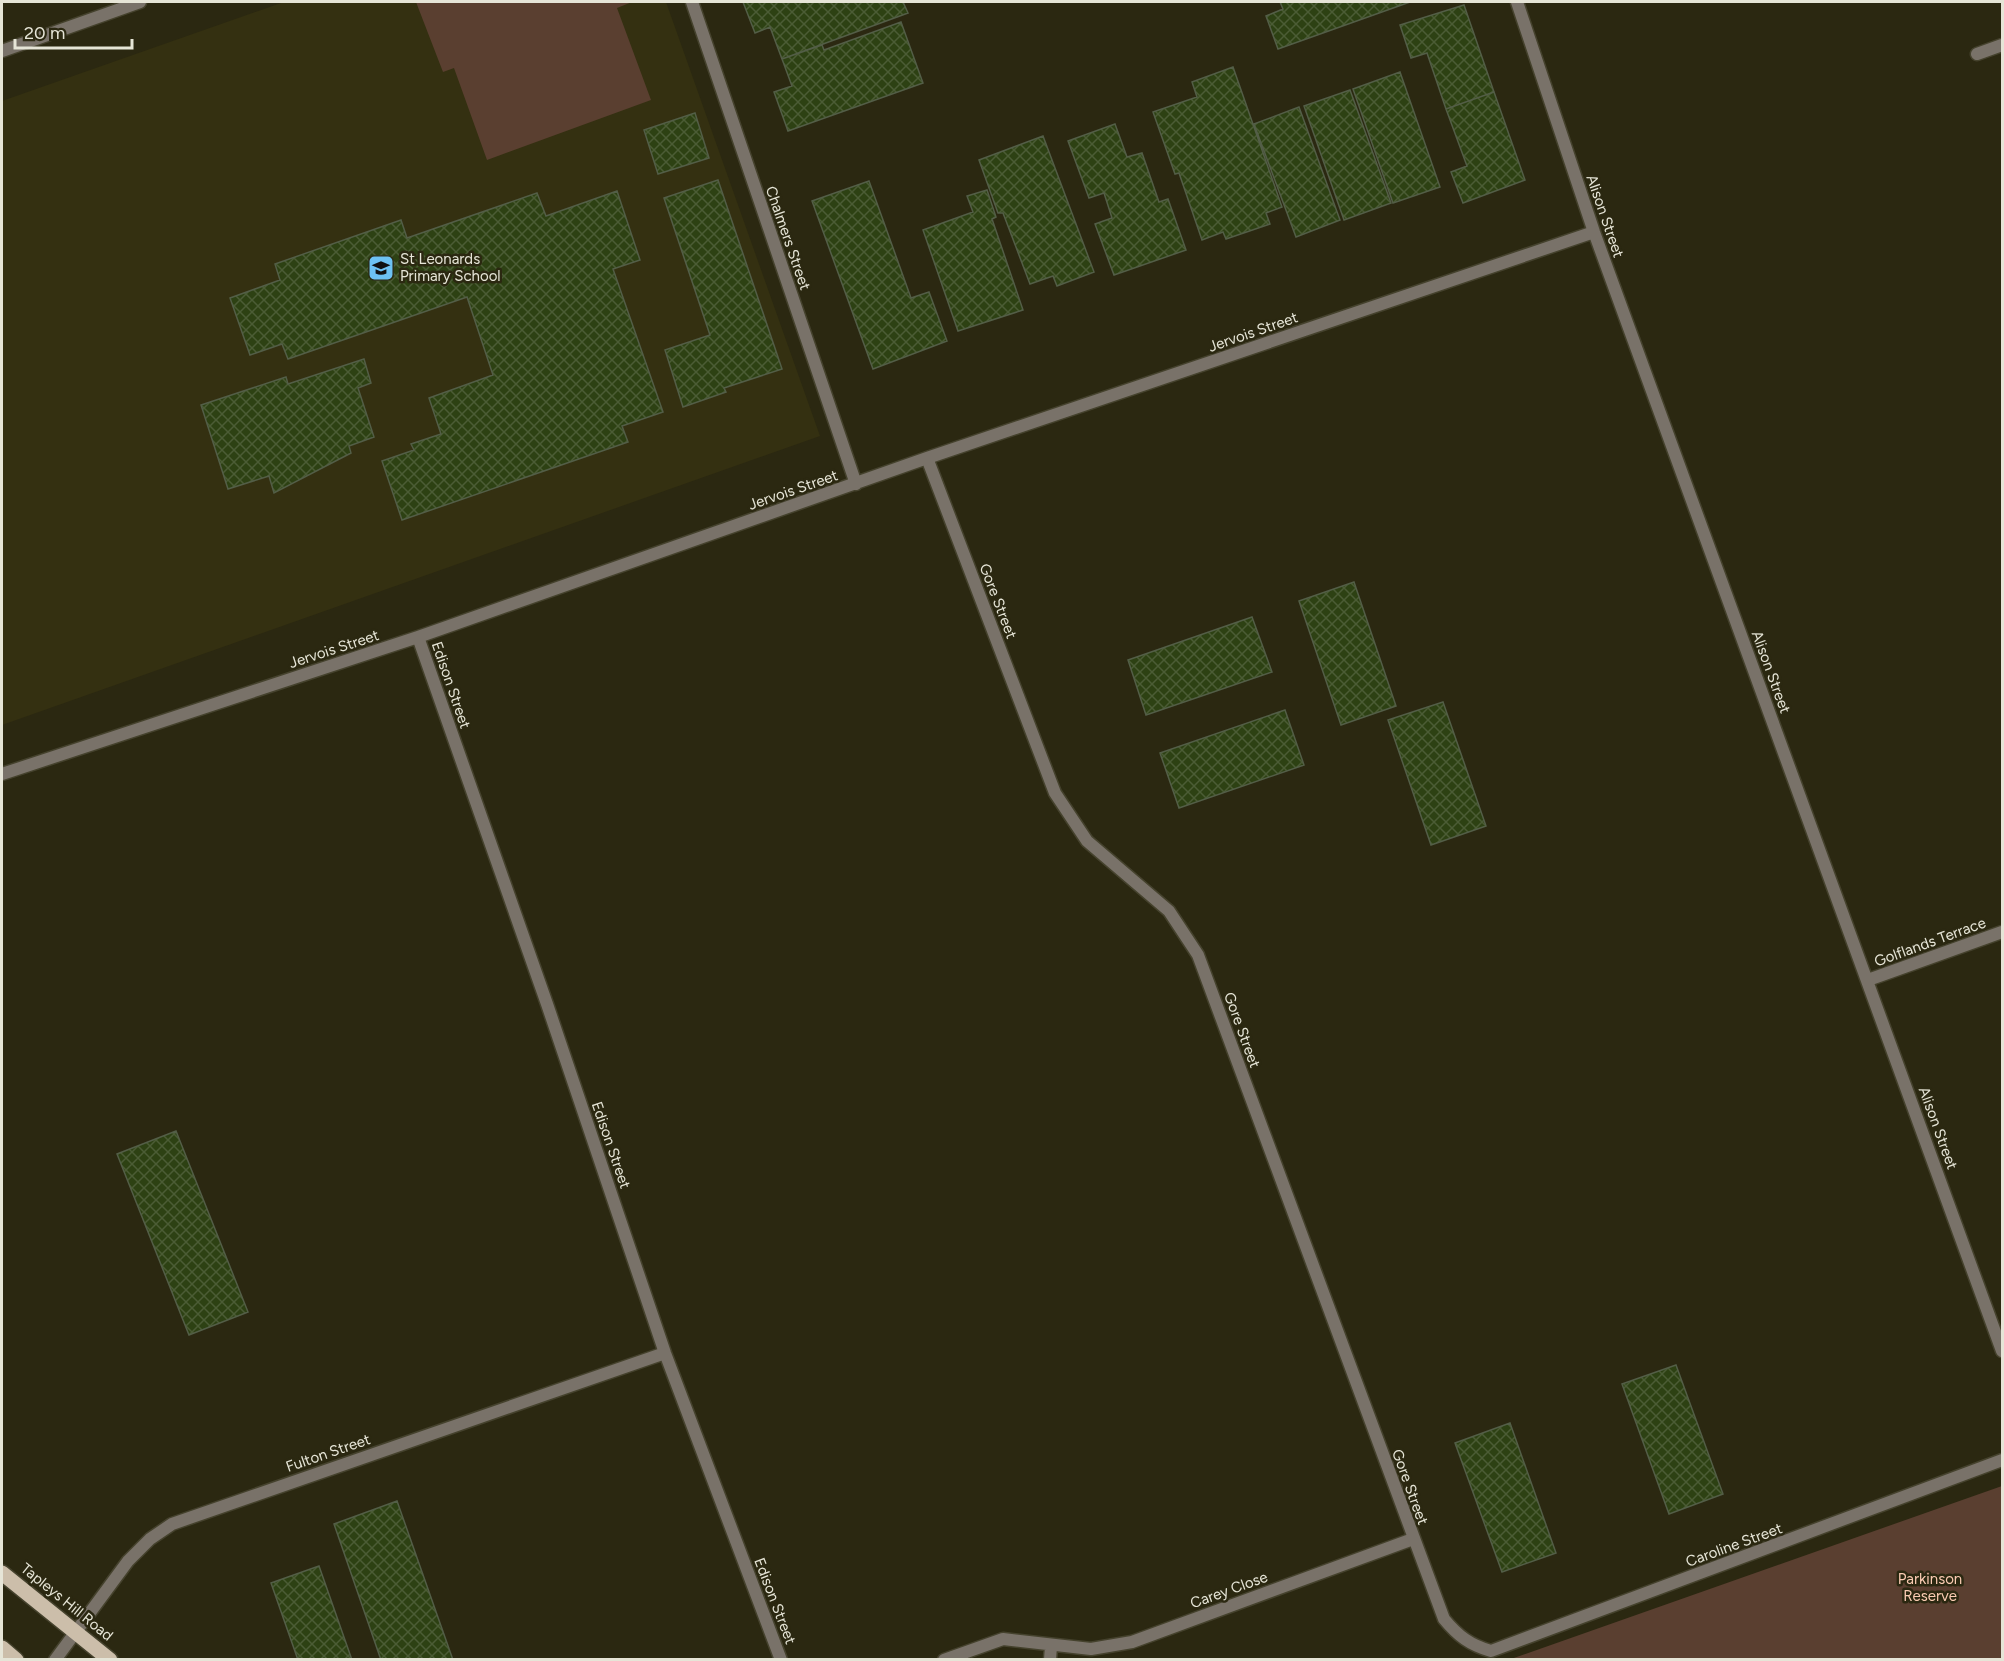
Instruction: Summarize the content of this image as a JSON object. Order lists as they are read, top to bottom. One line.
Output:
{"streets":{"main road":["Tapleys Hill Road"],"street":["Alison Street","Chalmers Street","Jervois Street","Gore Street","Edison Street","Golflands Terrace","Fulton Street","Caroline Street","Carey Close"]},"crossings":[["Alison Street","Jervois Street"],["Alison Street","Golflands Terrace"],["Chalmers Street","Jervois Street"],["Jervois Street","Gore Street"],["Jervois Street","Edison Street"],["Gore Street","Caroline Street"],["Gore Street","Carey Close"],["Edison Street","Fulton Street"],["Fulton Street","Tapleys Hill Road"]],"parks":["Parkinson Reserve"],"places":{"school or university":["St Leonards Primary School"]},"scale_bar":"20 m"}
